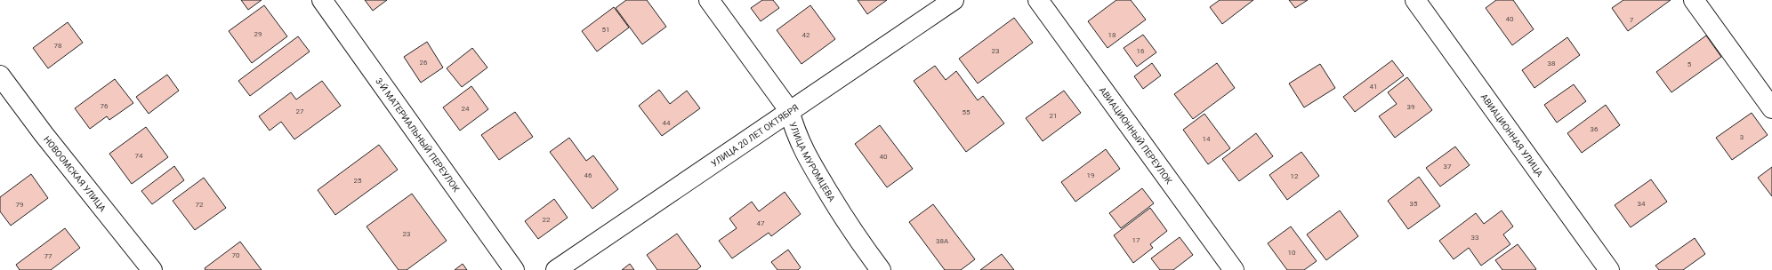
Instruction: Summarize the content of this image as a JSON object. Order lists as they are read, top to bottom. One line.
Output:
{"streets":{"street":["УЛИЦА 20 ЛЕТ ОКТЯБРЯ","3-Й МАТЕРИАЛЬНЫЙ ПЕРЕУЛОК","АВИАЦИОННЫЙ ПЕРЕУЛОК","АВИАЦИОННАЯ УЛИЦА","УЛИЦА МУРОМЦЕВА","НОВООМСКАЯ УЛИЦА"]},"crossings":[["УЛИЦА 20 ЛЕТ ОКТЯБРЯ","УЛИЦА МУРОМЦЕВА"]],"house_numbers":["40","7","51","29","42","18","78","23","16","26","38","5","41","76","39","24","27","55","21","44","36","3","14","74","40","37","46","19","12","25","35","34","79","72","22","47","23","33","17","38А","10","70","77"]}
